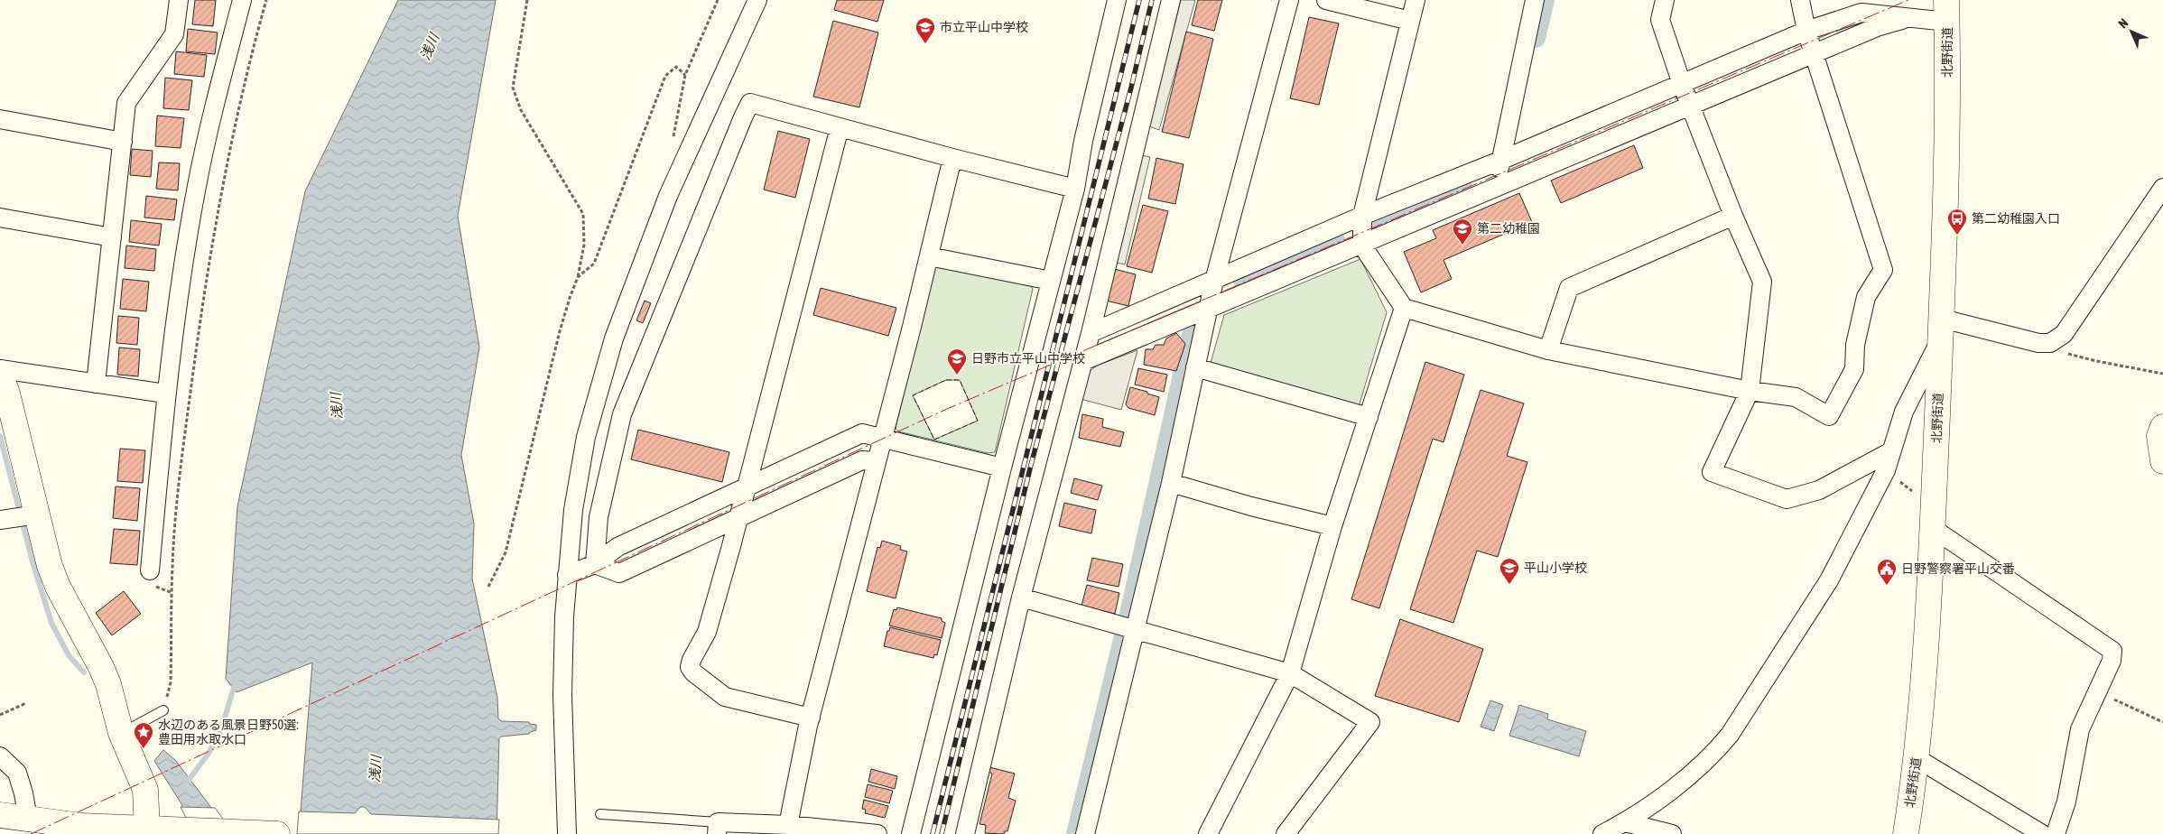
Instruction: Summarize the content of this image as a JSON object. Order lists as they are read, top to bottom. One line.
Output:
{"streets":{"main road":["北野街道"]},"water":["浅川"],"places":{"school or university":["市立平山中学校","第二幼稚園","日野市立平山中学校","平山小学校"],"bus stop":["第二幼稚園入口"],"public building":["日野警察署平山交番"],"place":["水辺のある風景日野50選: 豊田用水取水口"]},"north":"top left"}
